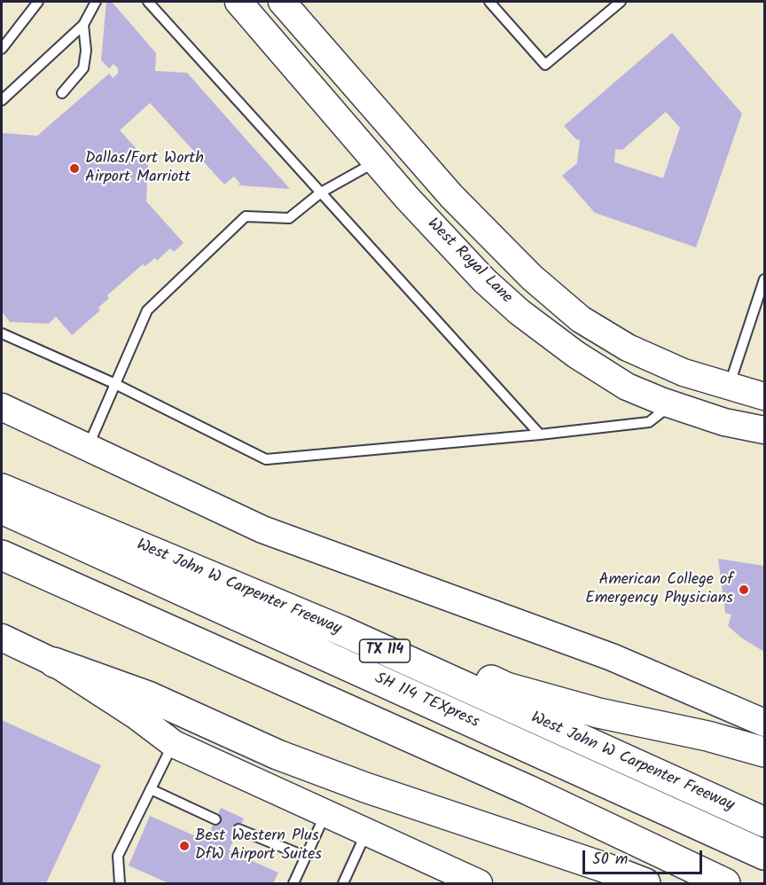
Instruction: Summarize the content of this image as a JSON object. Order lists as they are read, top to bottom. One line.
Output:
{"streets":{"highway":["West John W Carpenter Freeway","TX 114","SH 114 TEXpress"],"main road":["West Royal Lane"]},"places":["Dallas/Fort Worth Airport Marriott","American College of Emergency Physicians","Best Western Plus DfW Airport Suites"],"scale_bar":"50 m"}
